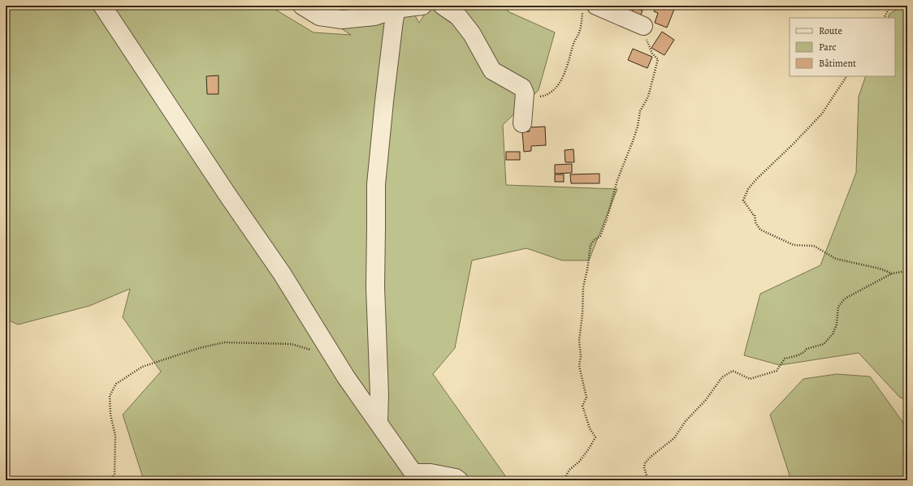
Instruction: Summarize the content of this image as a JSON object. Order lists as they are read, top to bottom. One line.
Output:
{"legend":["Route","Parc","Bâtiment"]}
